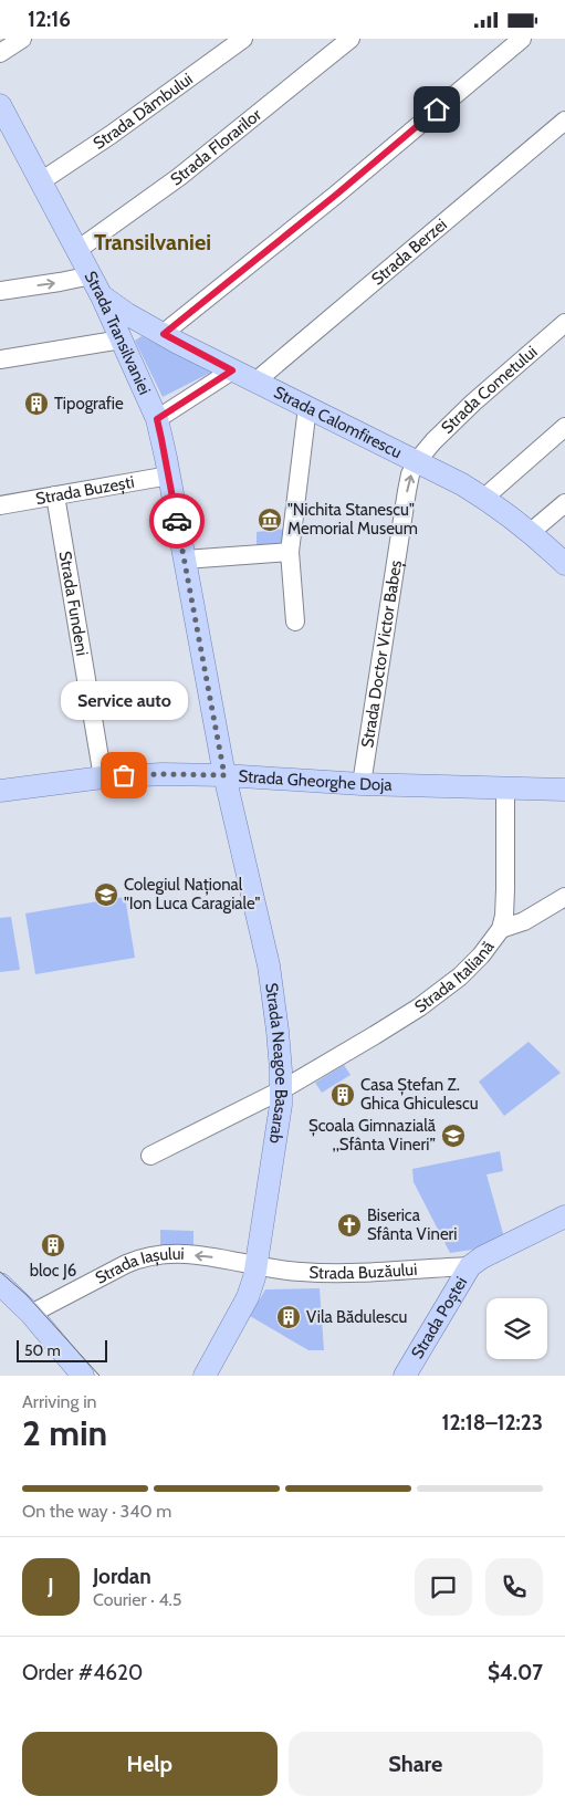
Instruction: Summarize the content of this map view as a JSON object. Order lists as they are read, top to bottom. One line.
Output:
{"streets":{"main road":["Strada Transilvaniei","Strada Calomfirescu","Strada Gheorghe Doja","Strada Neagoe Basarab","Strada Poștei"],"street":["Strada Dâmbului","Strada Florarilor","Strada Berzei","Strada Cometului","Strada Buzești","Strada Fundeni","Strada Doctor Victor Babeș","Strada Italiană","Strada Iașului","Strada Buzăului"]},"crossings":[["Strada Dâmbului","Strada Transilvaniei"],["Strada Florarilor","Strada Transilvaniei"],["Strada Berzei","Strada Calomfirescu"],["Strada Transilvaniei","Strada Calomfirescu"],["Strada Transilvaniei","Strada Buzești"],["Strada Transilvaniei","Strada Gheorghe Doja"],["Strada Transilvaniei","Strada Neagoe Basarab"],["Strada Cometului","Strada Calomfirescu"],["Strada Cometului","Strada Doctor Victor Babeș"],["Strada Calomfirescu","Strada Doctor Victor Babeș"],["Strada Buzești","Strada Fundeni"],["Strada Fundeni","Strada Gheorghe Doja"],["Strada Doctor Victor Babeș","Strada Gheorghe Doja"],["Strada Gheorghe Doja","Strada Italiană"],["Strada Gheorghe Doja","Strada Neagoe Basarab"],["Strada Italiană","Strada Neagoe Basarab"],["Strada Neagoe Basarab","Strada Iașului"],["Strada Neagoe Basarab","Strada Buzăului"],["Strada Iașului","Strada Buzăului"],["Strada Buzăului","Strada Poștei"]],"one_way":["Strada Iașului"],"districts":["Transilvaniei"],"places":{"building":["Tipografie","Casa Ștefan Z. Ghica Ghiculescu","bloc J6","Vila Bădulescu"],"museum":["\"Nichita Stanescu\" Memorial Museum"],"other":["Service auto"],"school or university":["Colegiul Național \"Ion Luca Caragiale\"","Școala Gimnazială ,,Sfânta Vineri”"],"church":["Biserica Sfânta Vineri"]},"scale_bar":"50 m","page":{"status":"12:16","bubble":"Service auto","scale":"50 m","heading":["2 min","Arriving in","12:18–12:23"],"panel":["Jordan","Courier · 4.5","Order #4620","$4.07"],"bar":"On the way · 340 m","round":"J","buttons":["Help","Share"]}}
